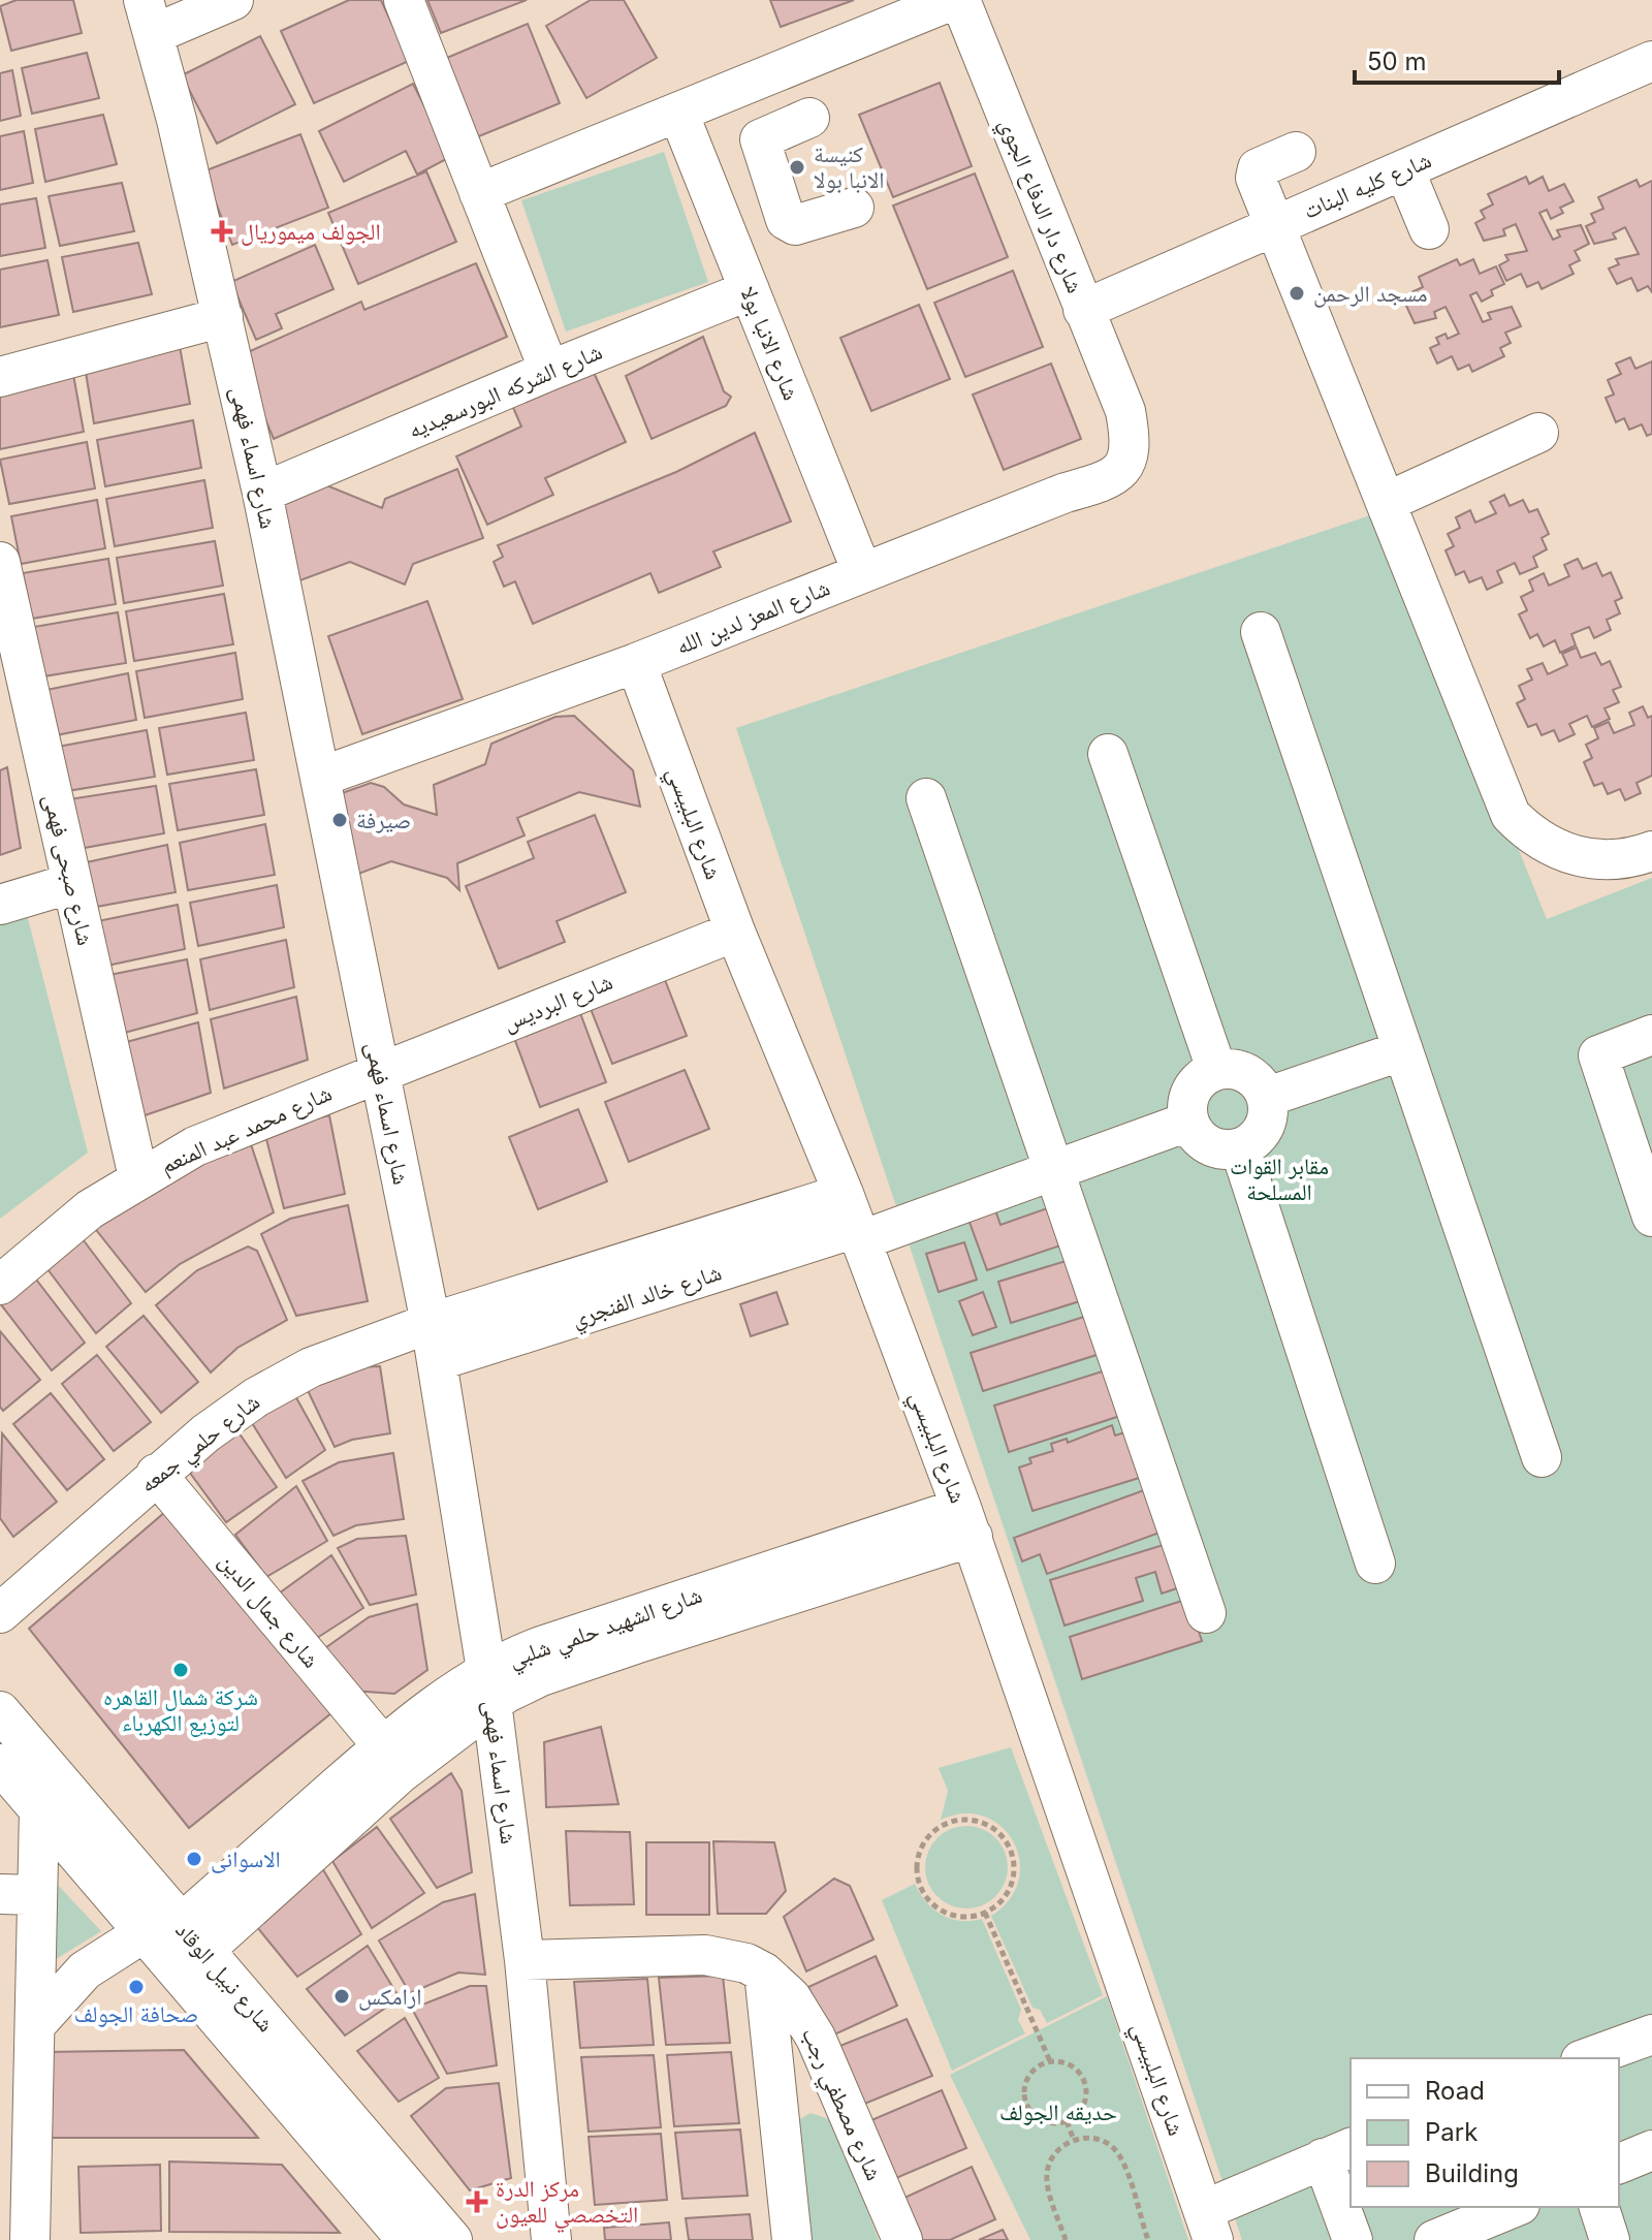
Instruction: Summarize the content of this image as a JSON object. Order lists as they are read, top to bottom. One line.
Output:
{"streets":{"street":["شارع كليه البنات","شارع دار الدفاع الجوي","شارع الانبا بولا","شارع الشركه البورسعيديه","شارع اسماء فهمى","شارع المعز لدين الله","شارع البلبيسي","شارع صبحى فهمى","شارع البرديس","شارع محمد عبد المنعم","شارع خالد الفنجري","شارع حلمي جمعه","شارع جمال الدين","شارع الشهيد حلمي شلبي","شارع نبيل الوقاد","شارع مصطفي رجب"]},"crossings":[["شارع كليه البنات","شارع دار الدفاع الجوي"],["شارع دار الدفاع الجوي","شارع المعز لدين الله"],["شارع الانبا بولا","شارع الشركه البورسعيديه"],["شارع الانبا بولا","شارع المعز لدين الله"],["شارع الشركه البورسعيديه","شارع اسماء فهمى"],["شارع اسماء فهمى","شارع المعز لدين الله"],["شارع اسماء فهمى","شارع البرديس"],["شارع اسماء فهمى","شارع محمد عبد المنعم"],["شارع اسماء فهمى","شارع خالد الفنجري"],["شارع اسماء فهمى","شارع حلمي جمعه"],["شارع اسماء فهمى","شارع الشهيد حلمي شلبي"],["شارع اسماء فهمى","شارع مصطفي رجب"],["شارع المعز لدين الله","شارع البلبيسي"],["شارع البلبيسي","شارع البرديس"],["شارع البلبيسي","شارع خالد الفنجري"],["شارع البلبيسي","شارع الشهيد حلمي شلبي"],["شارع صبحى فهمى","شارع محمد عبد المنعم"],["شارع البرديس","شارع محمد عبد المنعم"],["شارع خالد الفنجري","شارع حلمي جمعه"],["شارع حلمي جمعه","شارع جمال الدين"],["شارع جمال الدين","شارع الشهيد حلمي شلبي"],["شارع الشهيد حلمي شلبي","شارع نبيل الوقاد"]],"parks":["مقابر القوات المسلحة","حديقه الجولف"],"places":{"other":["كنيسة الانبا بولا","مسجد الرحمن","صيرفة","شركة شمال القاهره لتوزيع الكهرباء","الاسوانى","صحافة الجولف","ارامكس"],"health":["الجولف ميموريال","مركز الدرة التخصصي للعيون"]},"legend":["Road","Park","Building"],"scale_bar":"50 m"}
